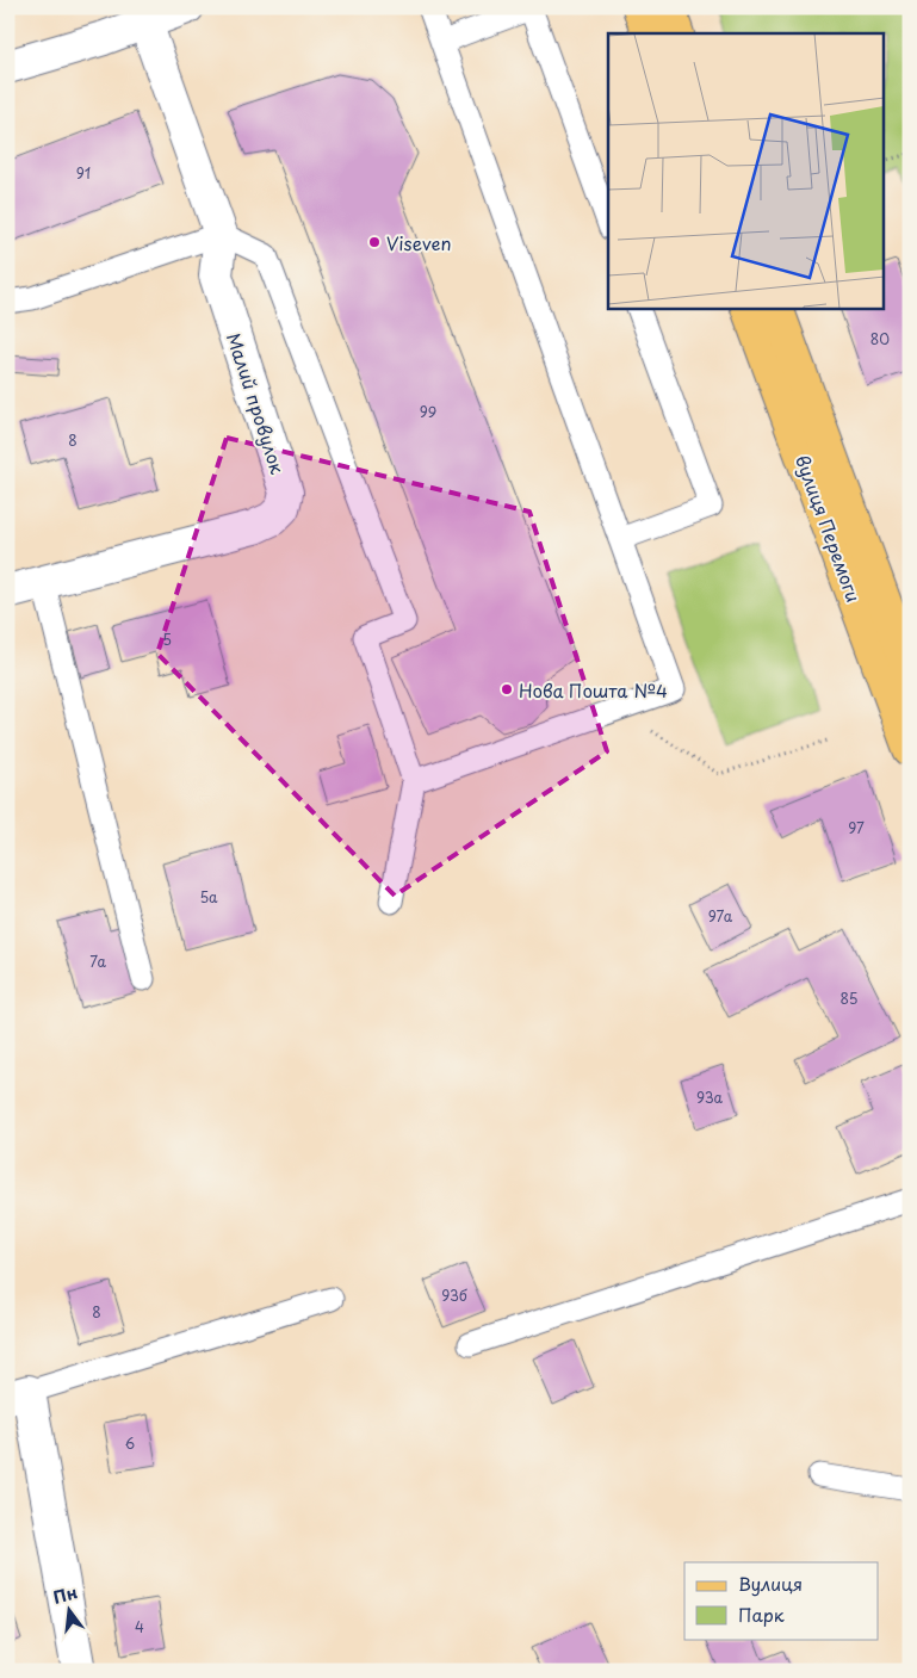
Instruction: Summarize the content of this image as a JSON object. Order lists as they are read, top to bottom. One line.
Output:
{"streets":{"main road":["вулиця Перемоги"],"street":["Малий провулок"]},"places":["Viseven","Нова Пошта №4"],"house_numbers":["91","80","99","8","5","97","5а","97а","7а","85","93а","93б","8","6","4"],"legend":["Вулиця","Парк"],"north":"top"}
